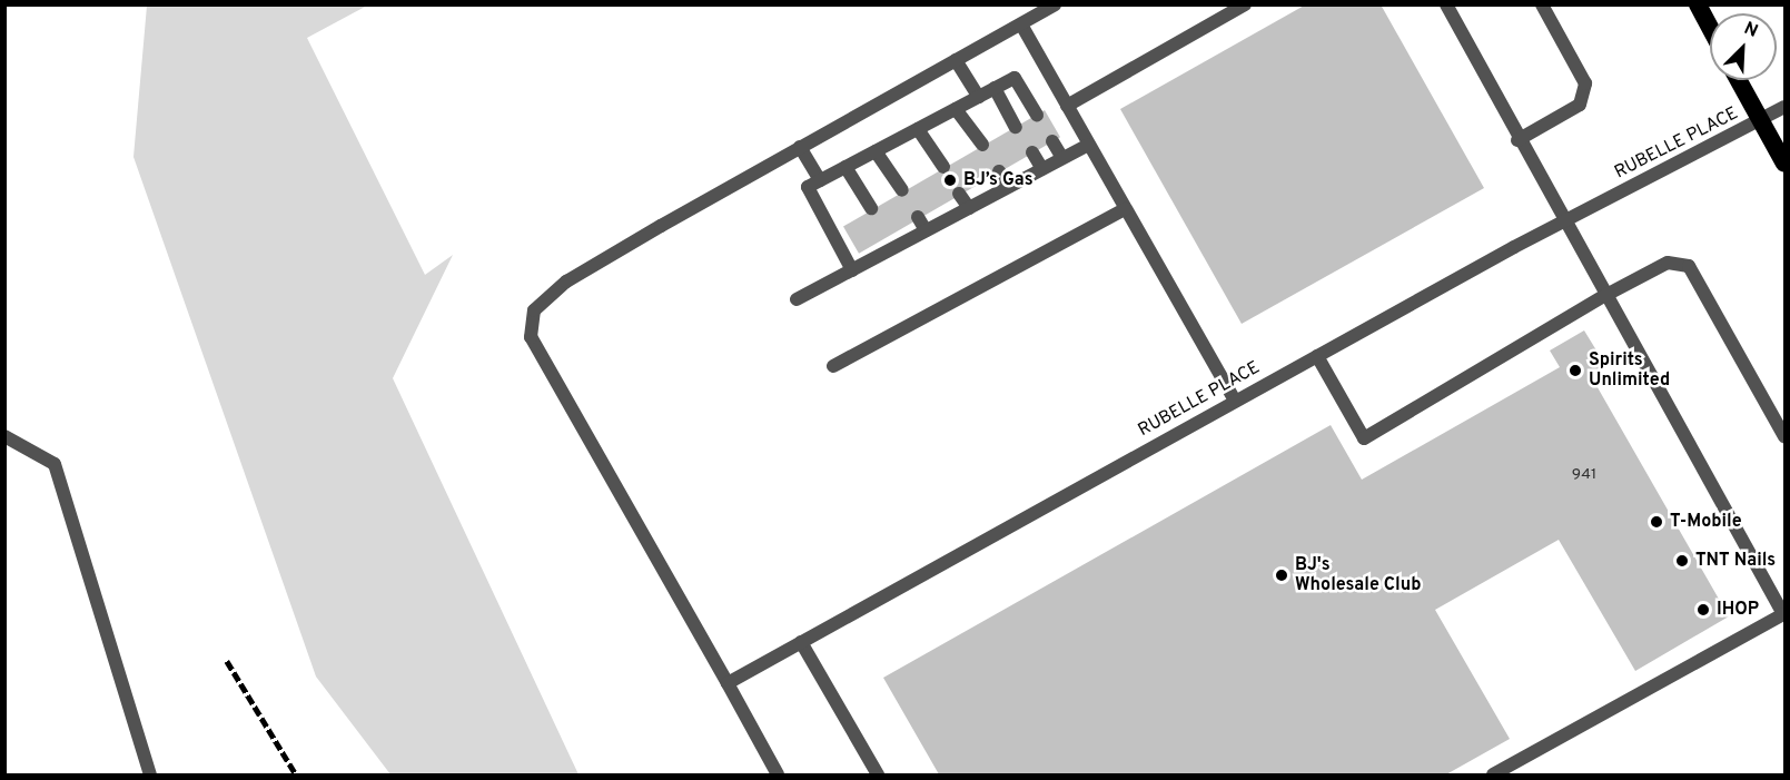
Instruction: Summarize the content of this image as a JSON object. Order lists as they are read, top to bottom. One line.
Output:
{"streets":{"lane":["RUBELLE PLACE"]},"places":["BJ’s Gas","Spirits Unlimited","T-Mobile","TNT Nails","BJ's Wholesale Club","IHOP"],"house_numbers":["941"],"north":"top right"}
